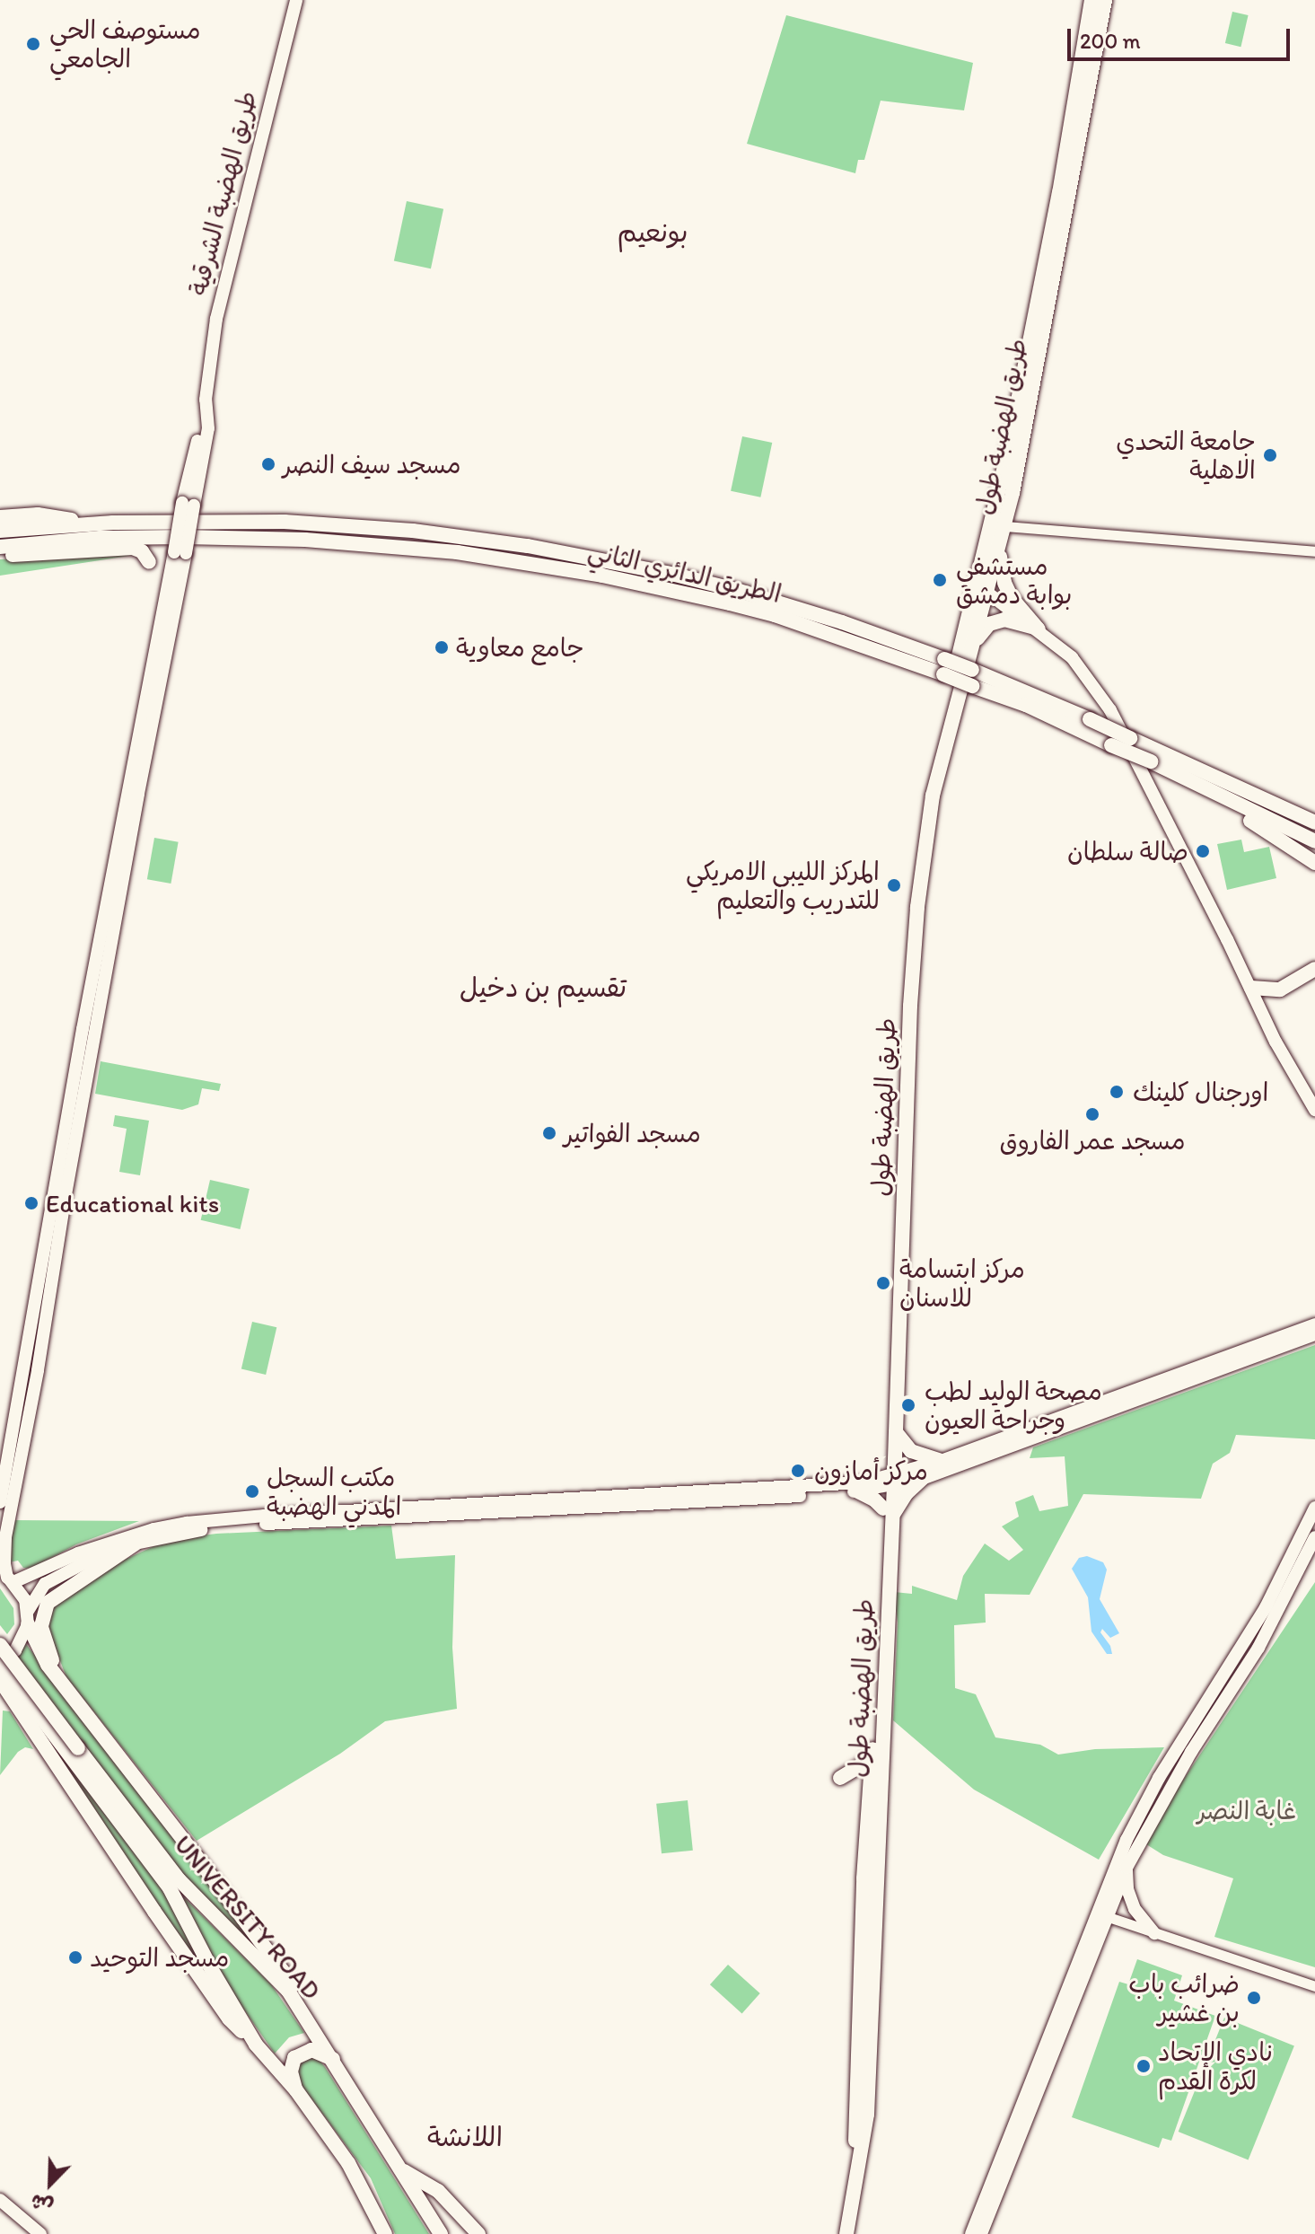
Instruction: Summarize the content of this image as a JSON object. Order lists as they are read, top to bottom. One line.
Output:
{"streets":{"highway":["طريق الهضبة طول","الطريق الدائري الثاني","UNIVERSITY ROAD"],"main road":["طريق الهضبة الشرقية"]},"districts":["بونعيم","تقسيم بن دخيل","اللانشة"],"parks":["غابة النصر"],"places":["مستوصف الحي الجامعي","جامعة التحدي الاهلية","مسجد سيف النصر","مستشفي بوابة دمشق","جامع معاوية","صالة سلطان","المركز الليبي الامريكي للتدريب والتعليم","اورجنال كلينك","مسجد عمر الفاروق","مسجد الفواتير","Educational kits","مركز ابتسامة للاسنان","مصحة الوليد لطب وجراحة العيون","مركز أمازون","مكتب السجل المدني الهضبة","مسجد التوحيد","ضرائب باب بن غشير","نادي الإتحاد لكرة القدم"],"scale_bar":"200 m","north":"bottom left"}
